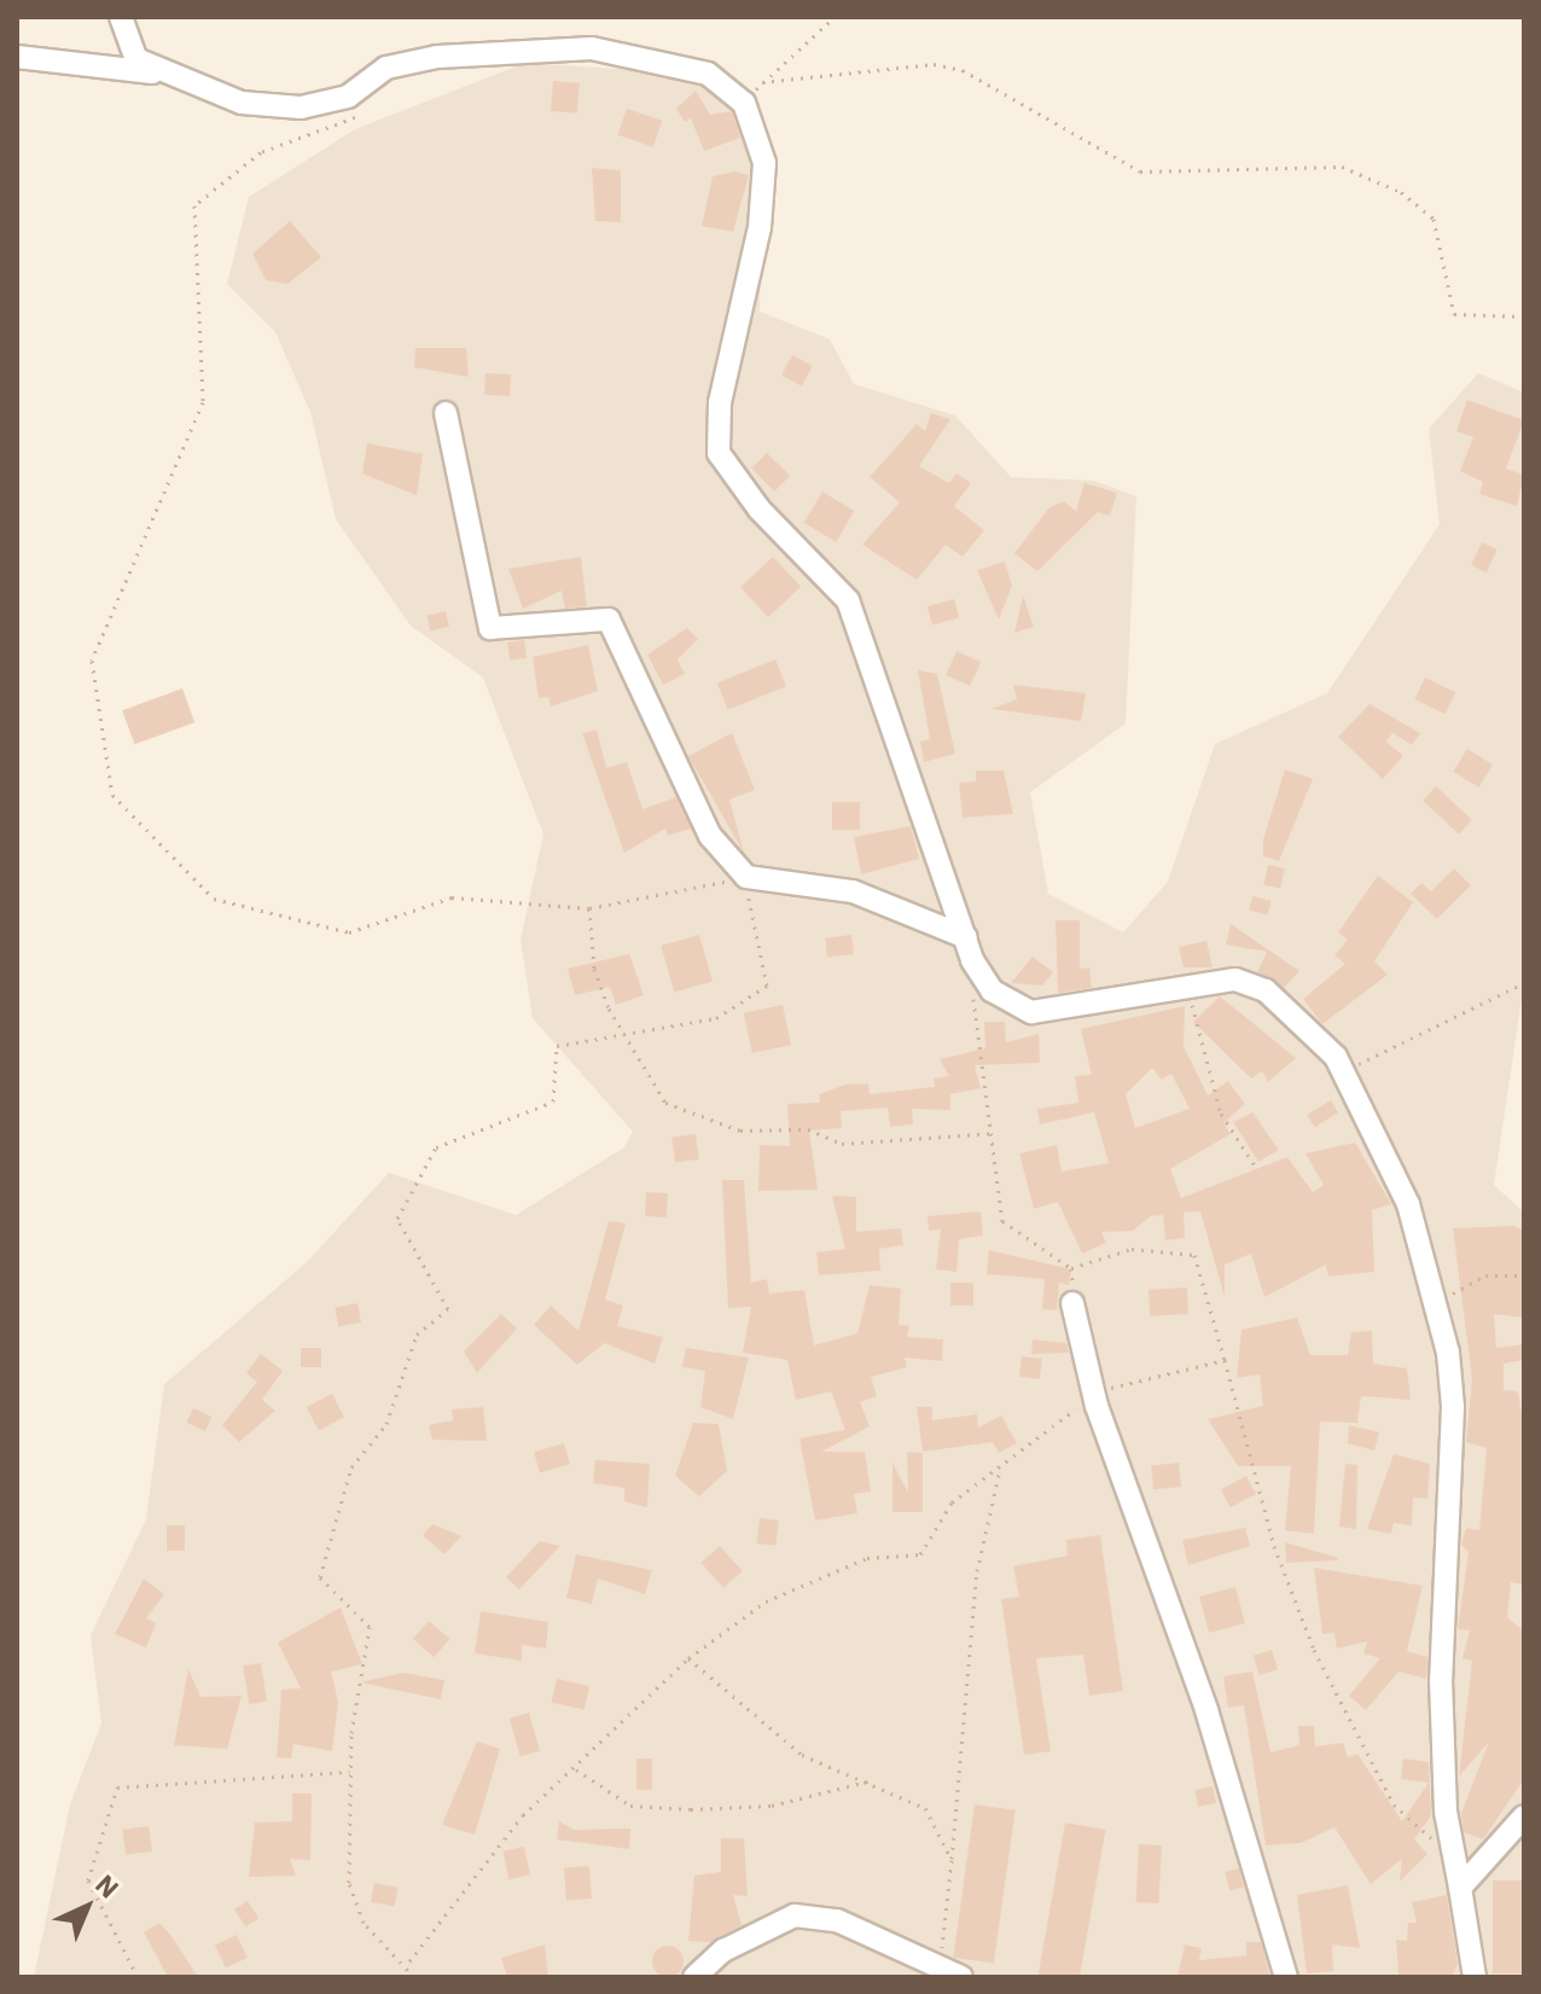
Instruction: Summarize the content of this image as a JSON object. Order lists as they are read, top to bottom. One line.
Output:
{"north":"top right"}
